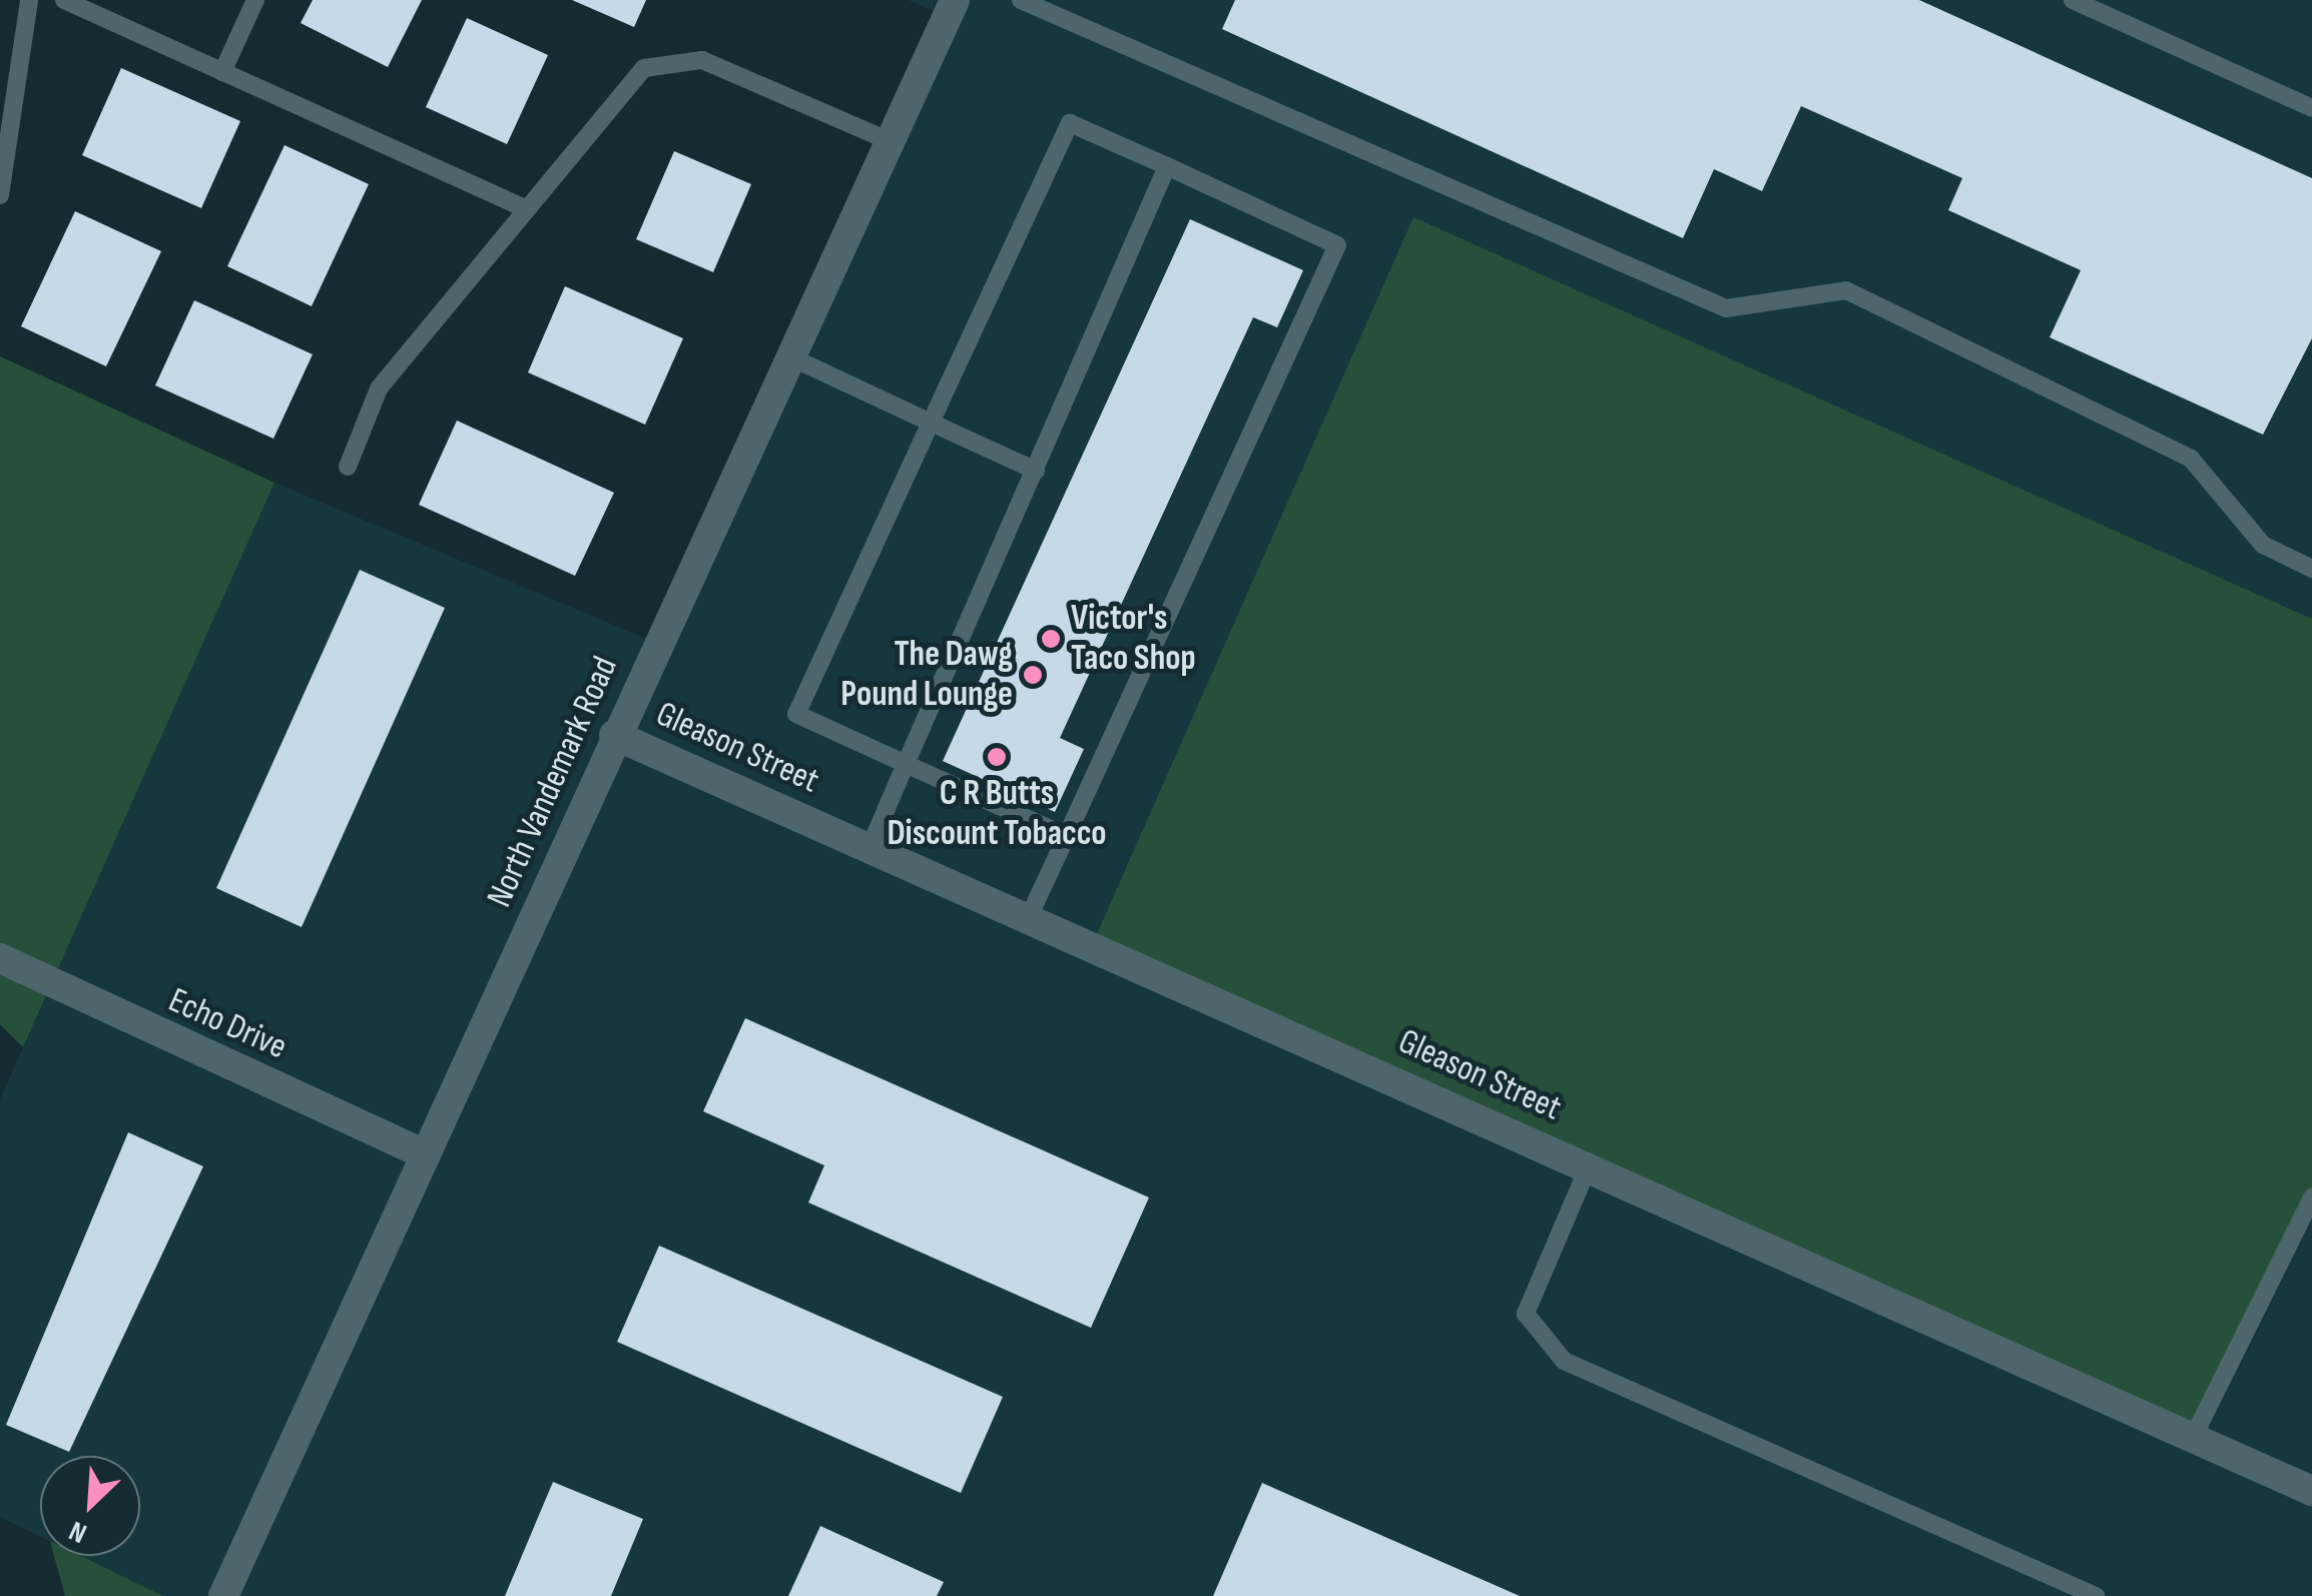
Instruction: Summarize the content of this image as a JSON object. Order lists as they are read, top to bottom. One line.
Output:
{"streets":{"street":["Gleason Street","North Vandemark Road","Echo Drive"]},"crossings":[["Gleason Street","North Vandemark Road"],["North Vandemark Road","Echo Drive"]],"places":["Victor's Taco Shop","The Dawg Pound Lounge","C R Butts Discount Tobacco"],"north":"bottom left"}
